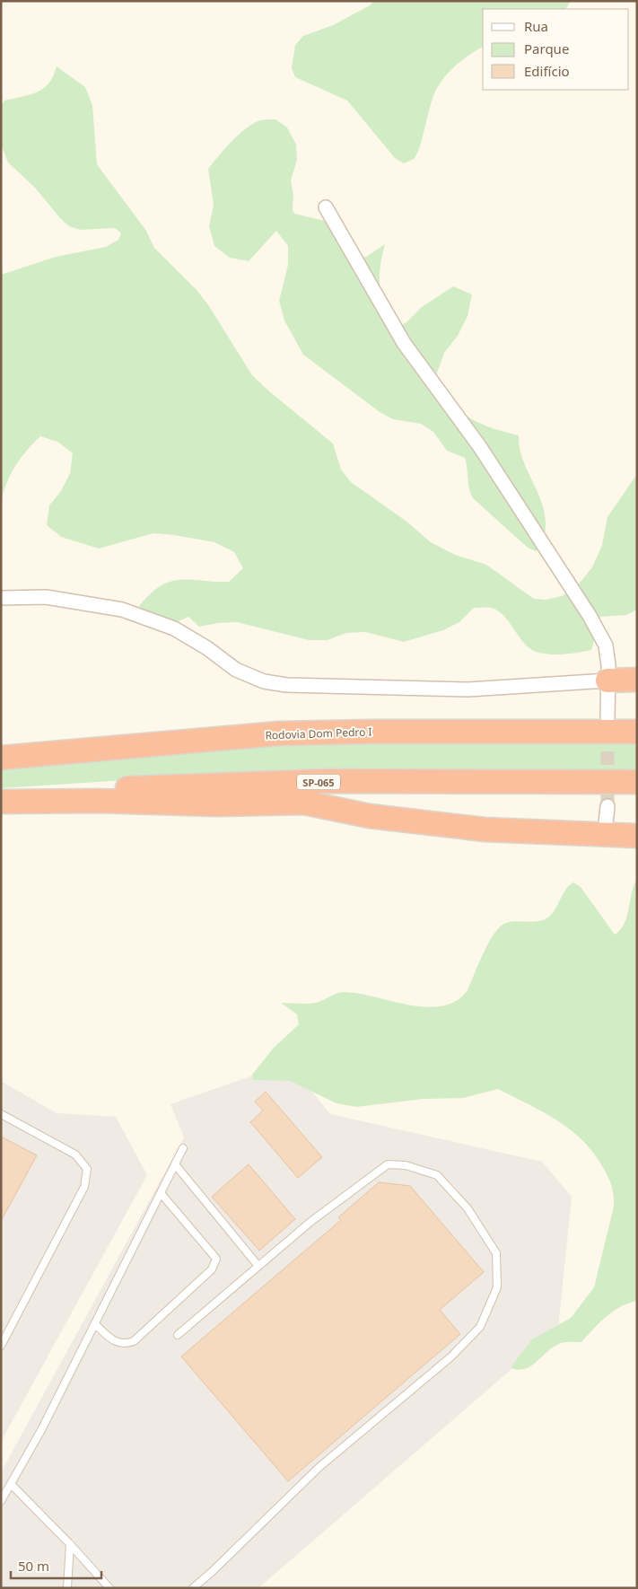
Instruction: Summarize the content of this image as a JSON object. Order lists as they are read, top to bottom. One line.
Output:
{"streets":{"highway":["Rodovia Dom Pedro I","SP-065"]},"legend":["Rua","Parque","Edifício"],"scale_bar":"50 m"}
